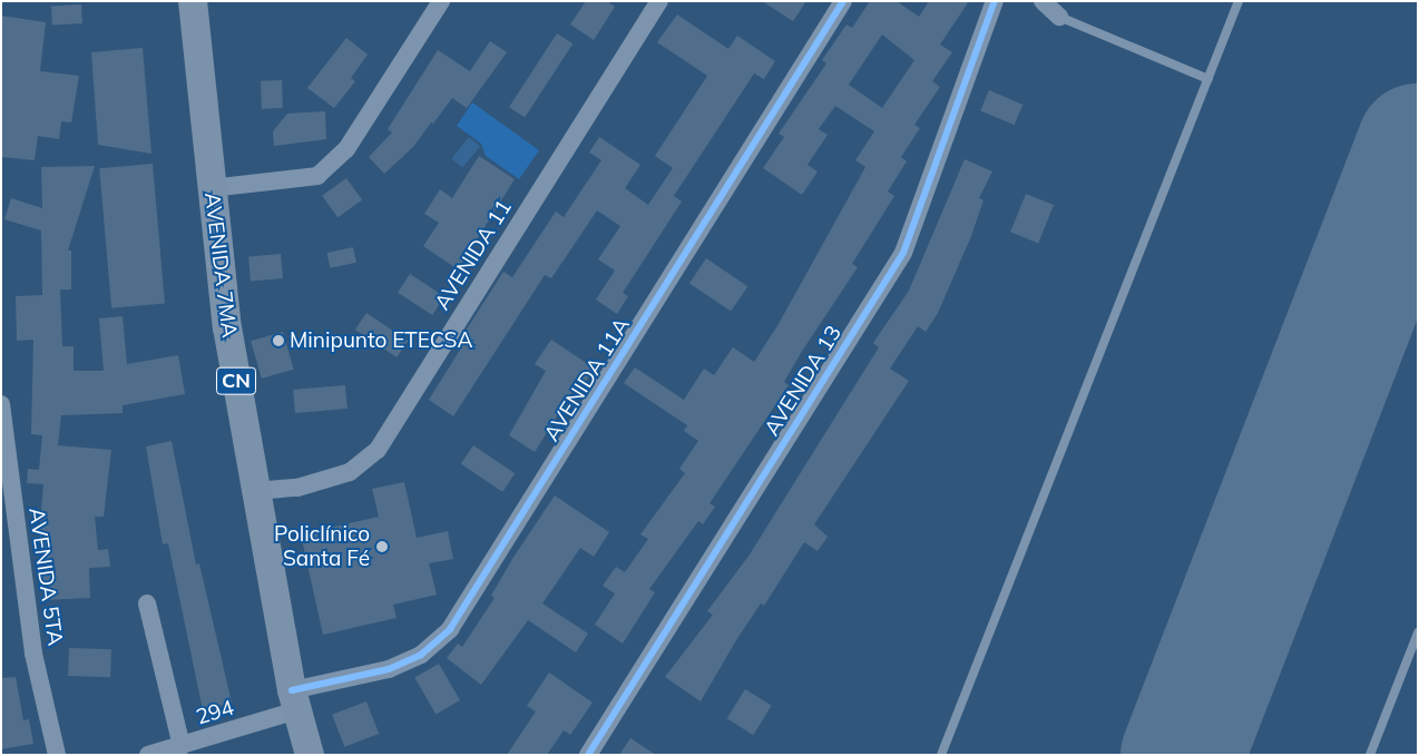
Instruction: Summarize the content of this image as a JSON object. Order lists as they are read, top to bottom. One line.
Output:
{"streets":{"highway":["AVENIDA 7MA","CN"],"street":["AVENIDA 11","AVENIDA 11A","AVENIDA 13","AVENIDA 5TA","294"]},"crossings":[["AVENIDA 11","AVENIDA 7MA"],["AVENIDA 7MA","AVENIDA 11A"],["AVENIDA 7MA","294"],["AVENIDA 11A","294"]],"places":["Minipunto ETECSA","Policlínico Santa Fé"]}
